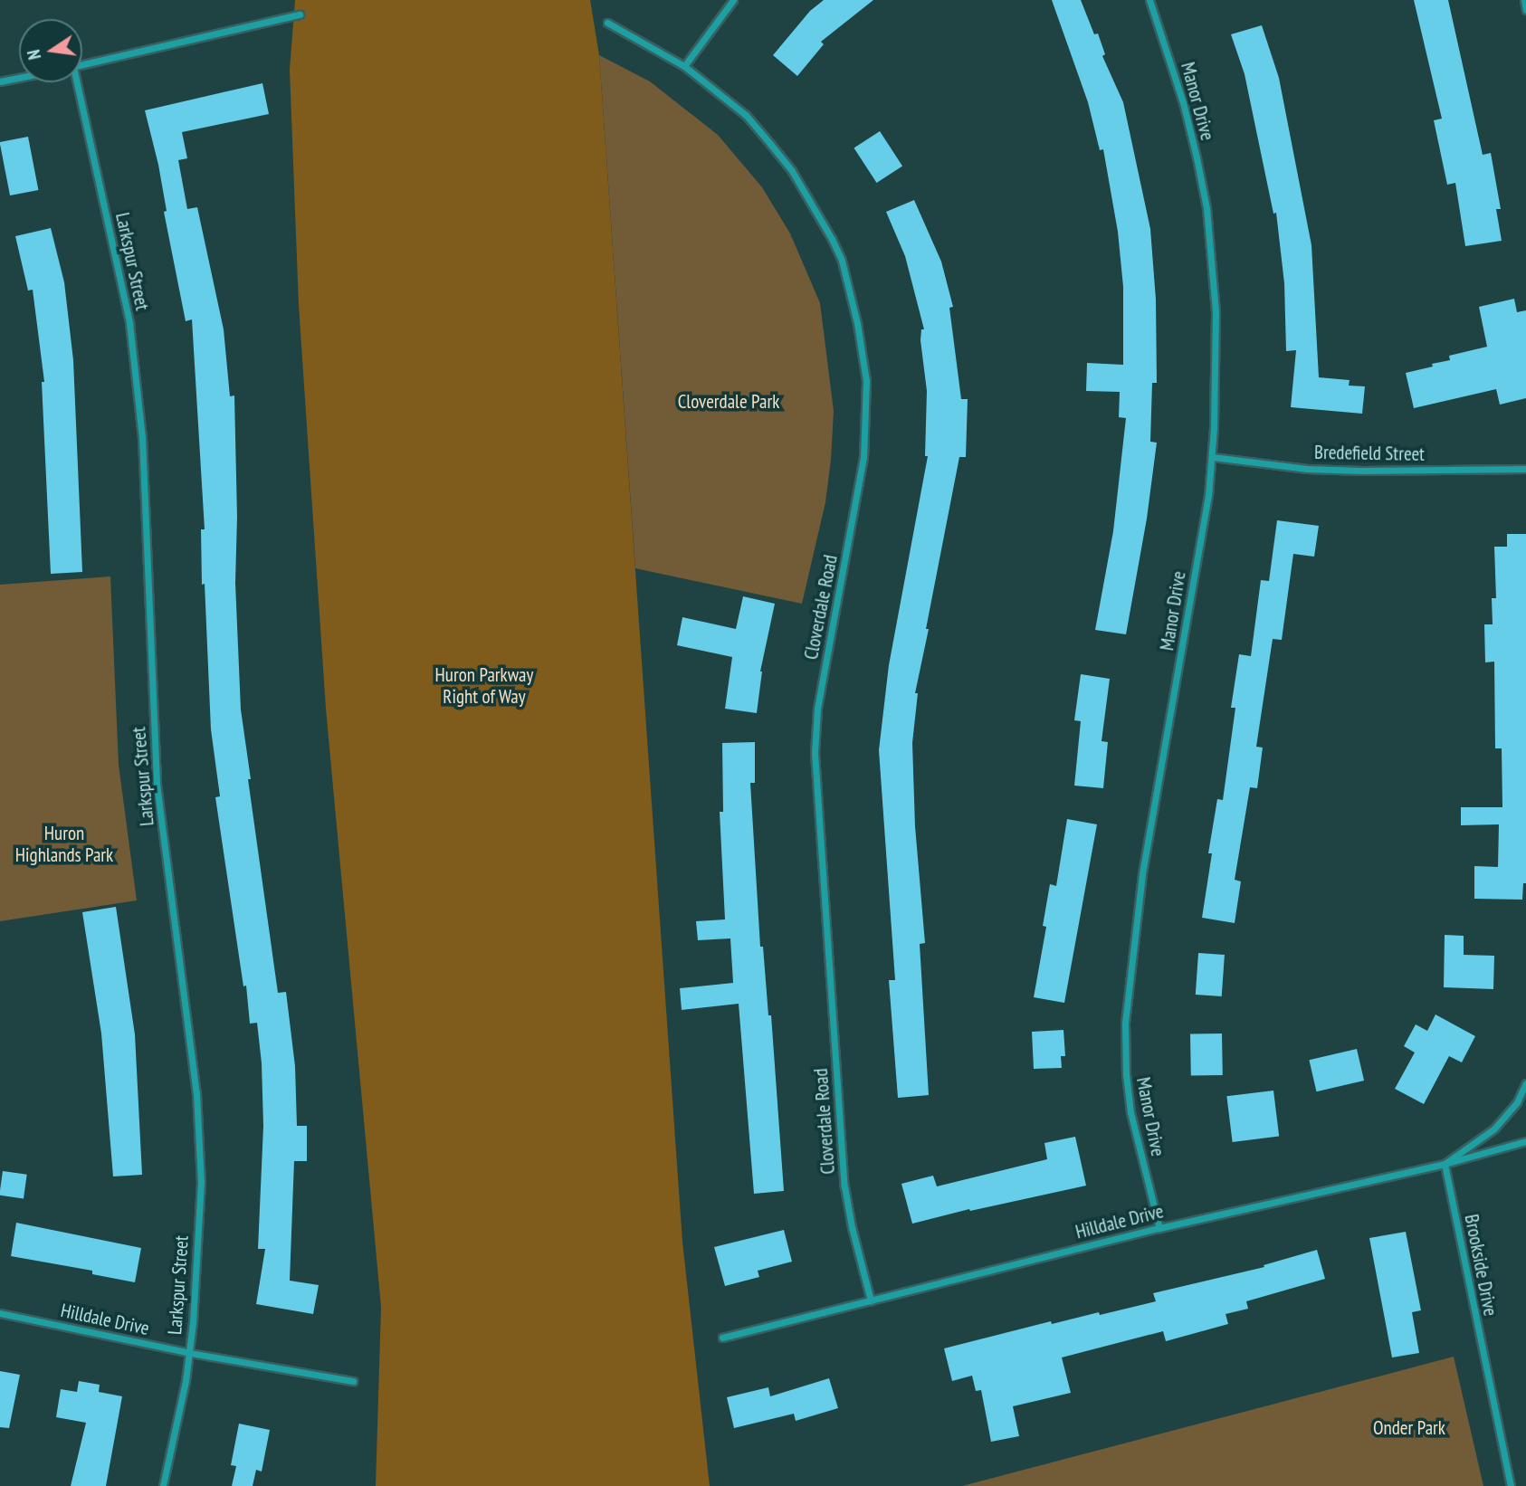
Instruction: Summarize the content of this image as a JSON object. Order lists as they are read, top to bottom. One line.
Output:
{"streets":{"street":["Manor Drive","Larkspur Street","Bredefield Street","Cloverdale Road","Hilldale Drive","Brookside Drive"]},"crossings":[["Manor Drive","Bredefield Street"],["Manor Drive","Hilldale Drive"],["Larkspur Street","Hilldale Drive"],["Cloverdale Road","Hilldale Drive"],["Hilldale Drive","Brookside Drive"]],"parks":["Cloverdale Park","Huron Parkway Right of Way","Huron Highlands Park","Onder Park"],"north":"left"}
